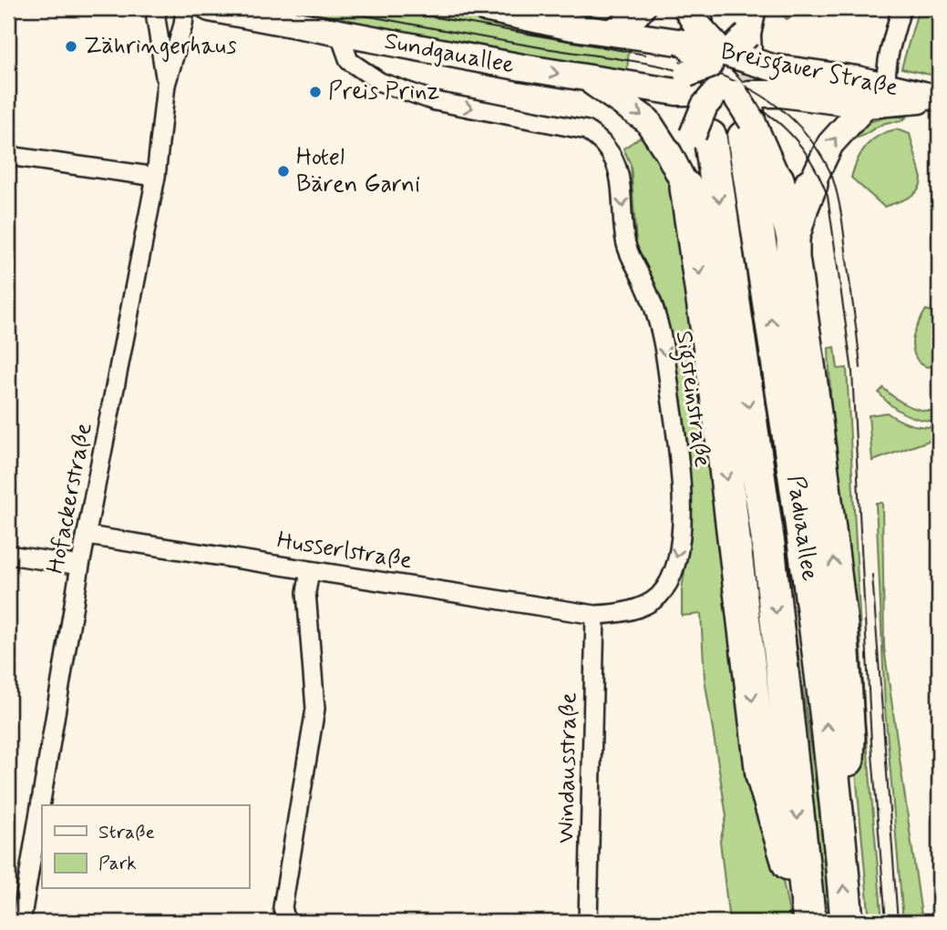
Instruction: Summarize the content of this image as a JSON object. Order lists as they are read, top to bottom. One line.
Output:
{"streets":{"highway":["Paduaallee"],"street":["Sundgauallee","Breisgauer Straße","Sigsteinstraße","Hofackerstraße","Husserlstraße","Windausstraße"]},"crossings":[["Sundgauallee","Breisgauer Straße"],["Sundgauallee","Sigsteinstraße"],["Sigsteinstraße","Husserlstraße"],["Sigsteinstraße","Windausstraße"],["Hofackerstraße","Husserlstraße"],["Husserlstraße","Windausstraße"]],"places":["Zähringerhaus","Preis Prinz","Hotel Bären Garni"],"legend":["Straße","Park"]}
